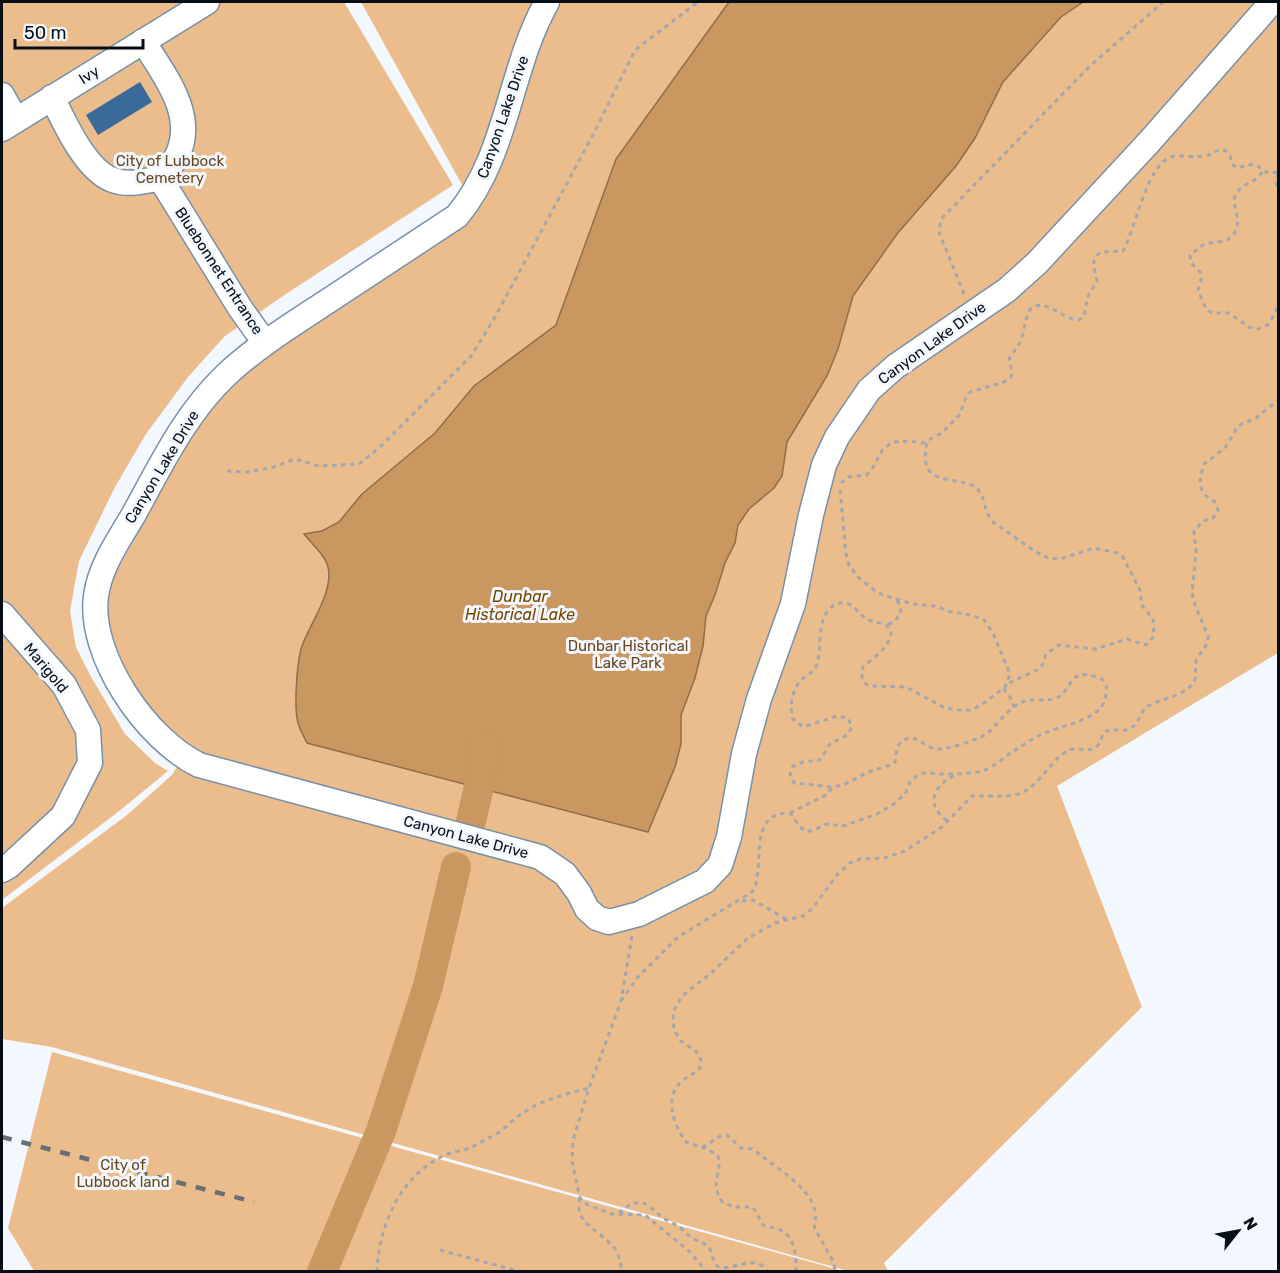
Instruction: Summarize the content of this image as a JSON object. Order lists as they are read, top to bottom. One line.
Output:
{"streets":{"street":["Ivy","Canyon Lake Drive","Bluebonnet Entrance","Marigold"]},"crossings":[["Ivy","Bluebonnet Entrance"],["Canyon Lake Drive","Bluebonnet Entrance"]],"water":["Dunbar Historical Lake"],"parks":["City of Lubbock Cemetery","Dunbar Historical Lake Park","City of Lubbock land"],"scale_bar":"50 m","north":"top right"}
